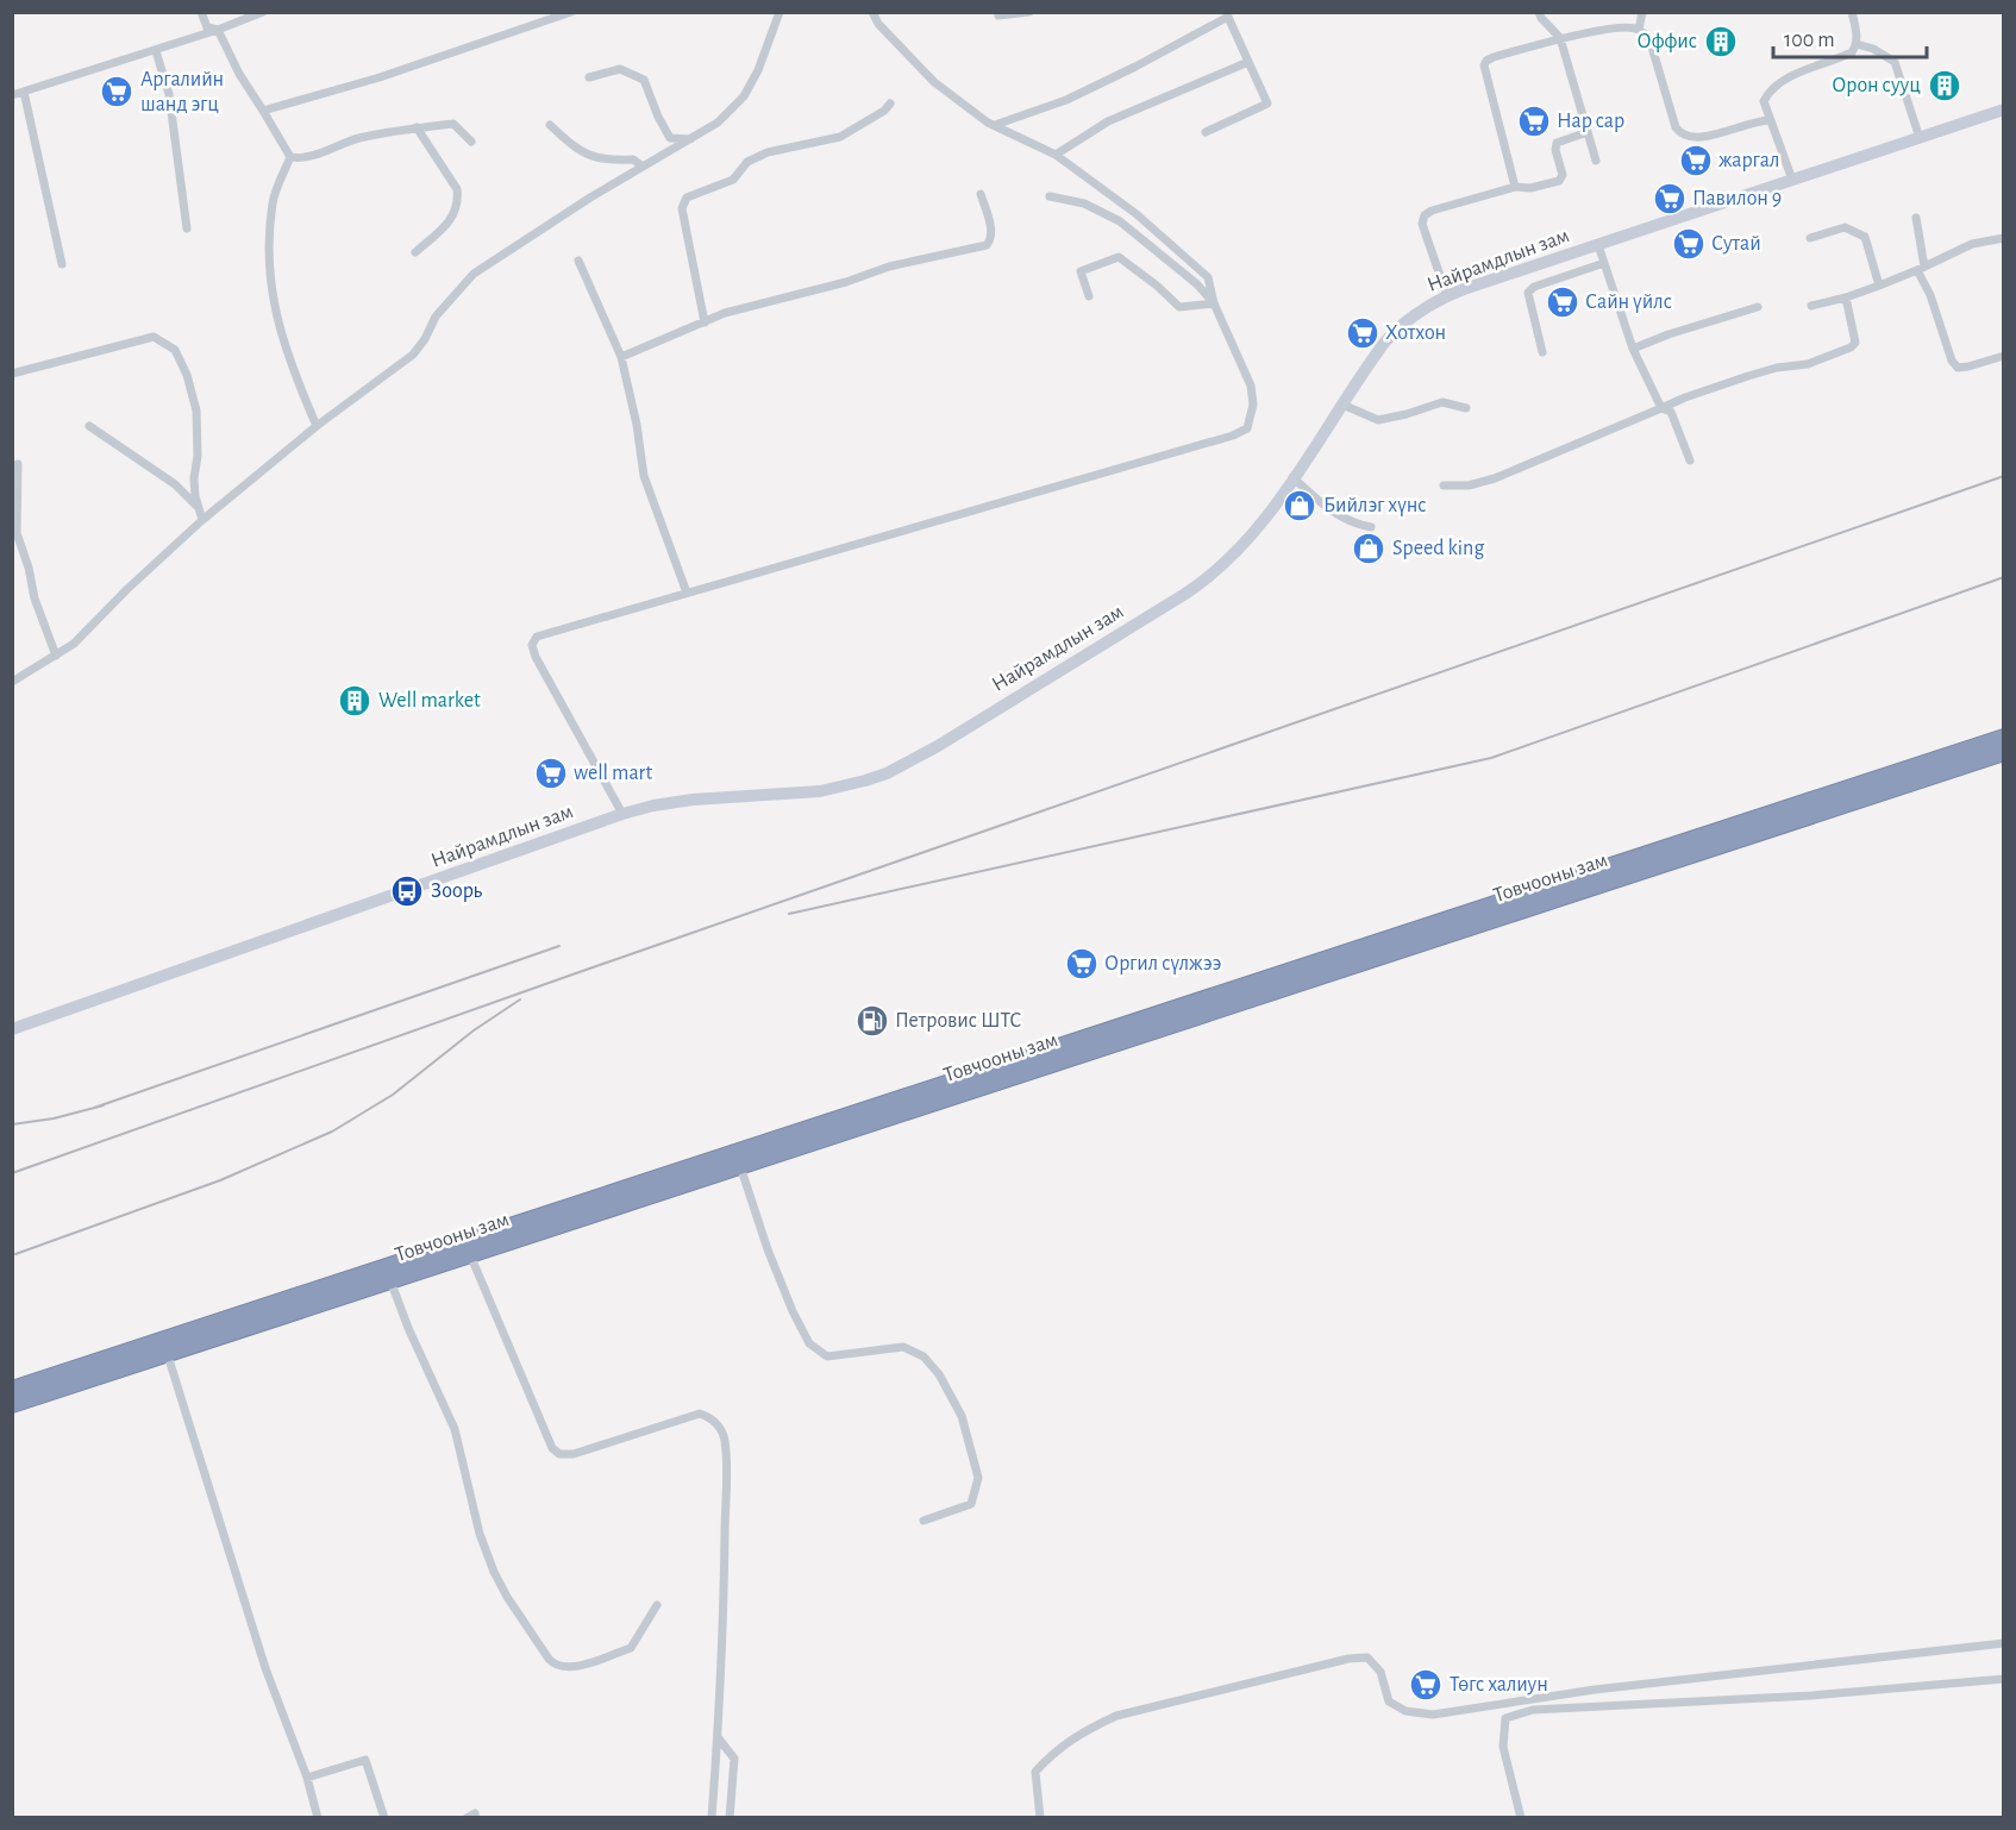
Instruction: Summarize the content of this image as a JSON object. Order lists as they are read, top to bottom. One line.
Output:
{"streets":{"highway":["Товчооны зам"],"main road":["Найрамдлын зам"]},"places":{"building":["Оффис","Орон сууц","Well market"],"supermarket":["Аргалийн шанд эгц","Нар сар","жаргал","Павилон 9","Сутай","Сайн үйлс","Хотхон","well mart","Оргил сүлжээ","Төгс халиун"],"shop":["Бийлэг хүнс","Speed king"],"bus stop":["Зоорь"],"fuel station":["Петровис ШТС"]},"scale_bar":"100 m"}
